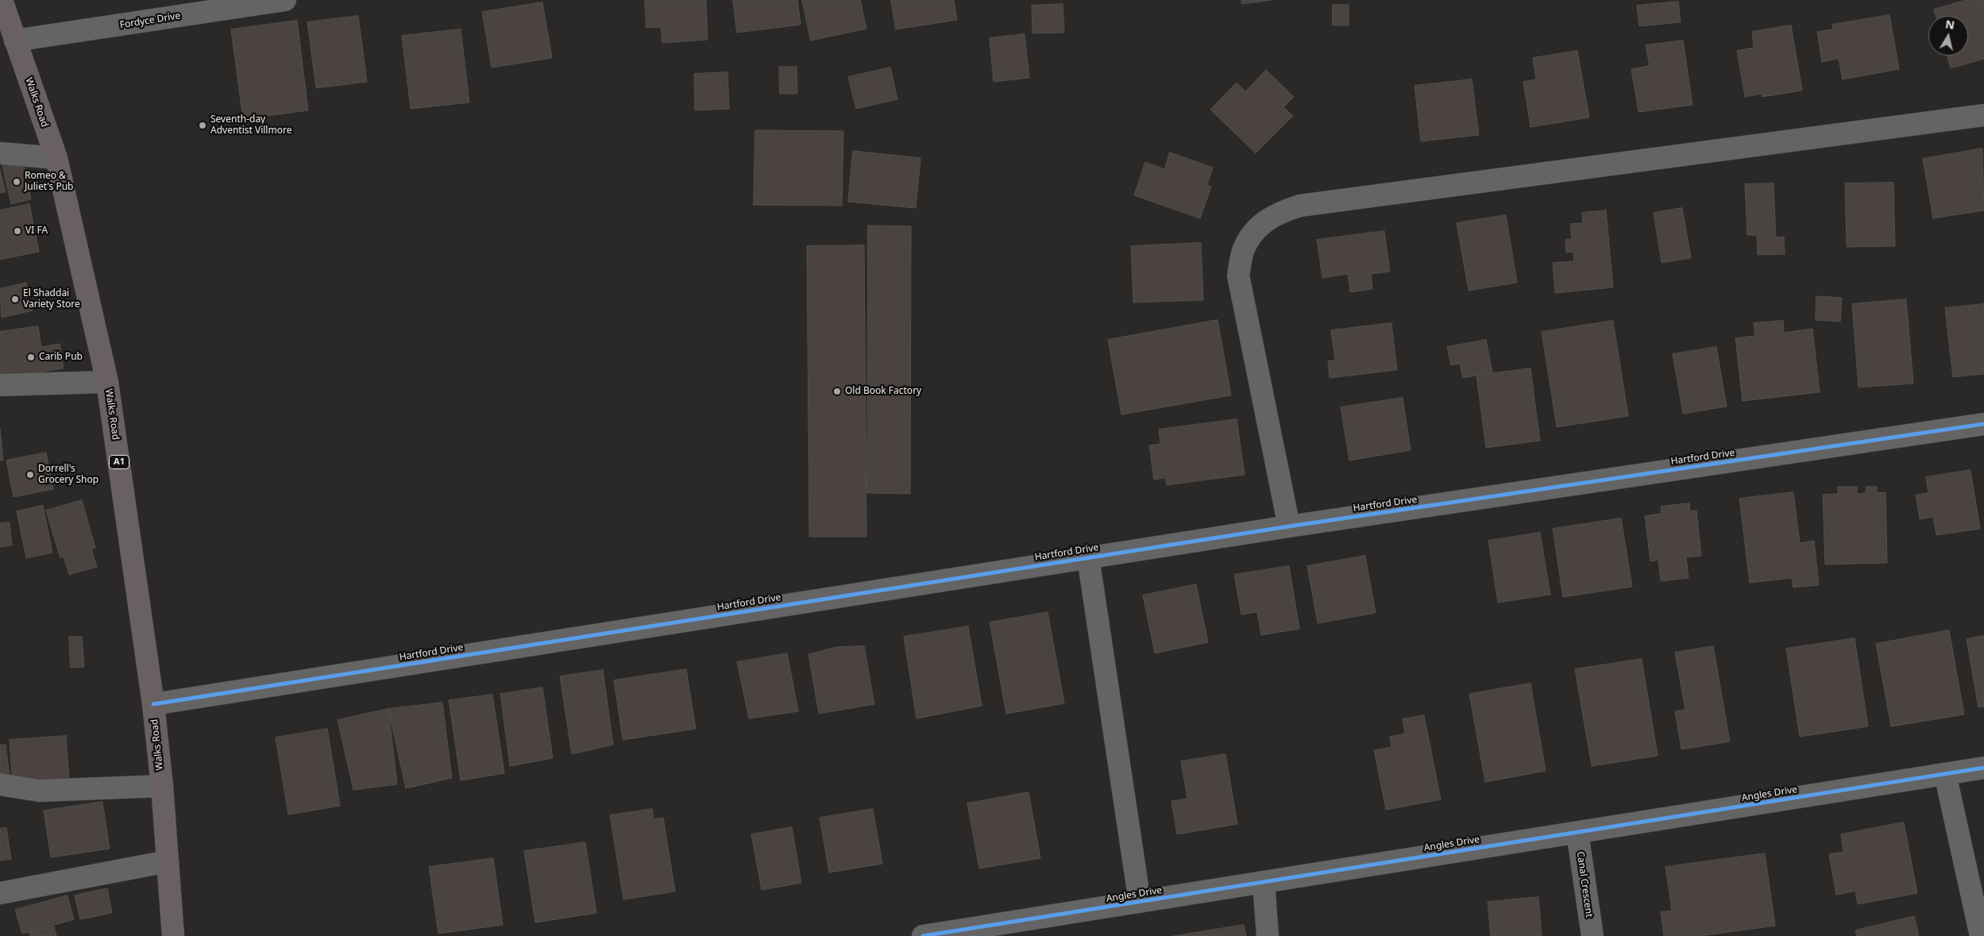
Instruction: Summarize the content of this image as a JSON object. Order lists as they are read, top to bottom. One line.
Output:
{"streets":{"main road":["Walks Road","A1"],"street":["Fordyce Drive","Hartford Drive","Angles Drive","Canal Crescent"]},"crossings":[["Fordyce Drive","Walks Road"],["Walks Road","Hartford Drive"],["Angles Drive","Canal Crescent"]],"places":["Seventh-day Adventist Villmore","Romeo & Juliet's Pub","VI FA","El Shaddai Variety Store","Carib Pub","Old Book Factory","Dorrell's Grocery Shop"],"north":"top"}
